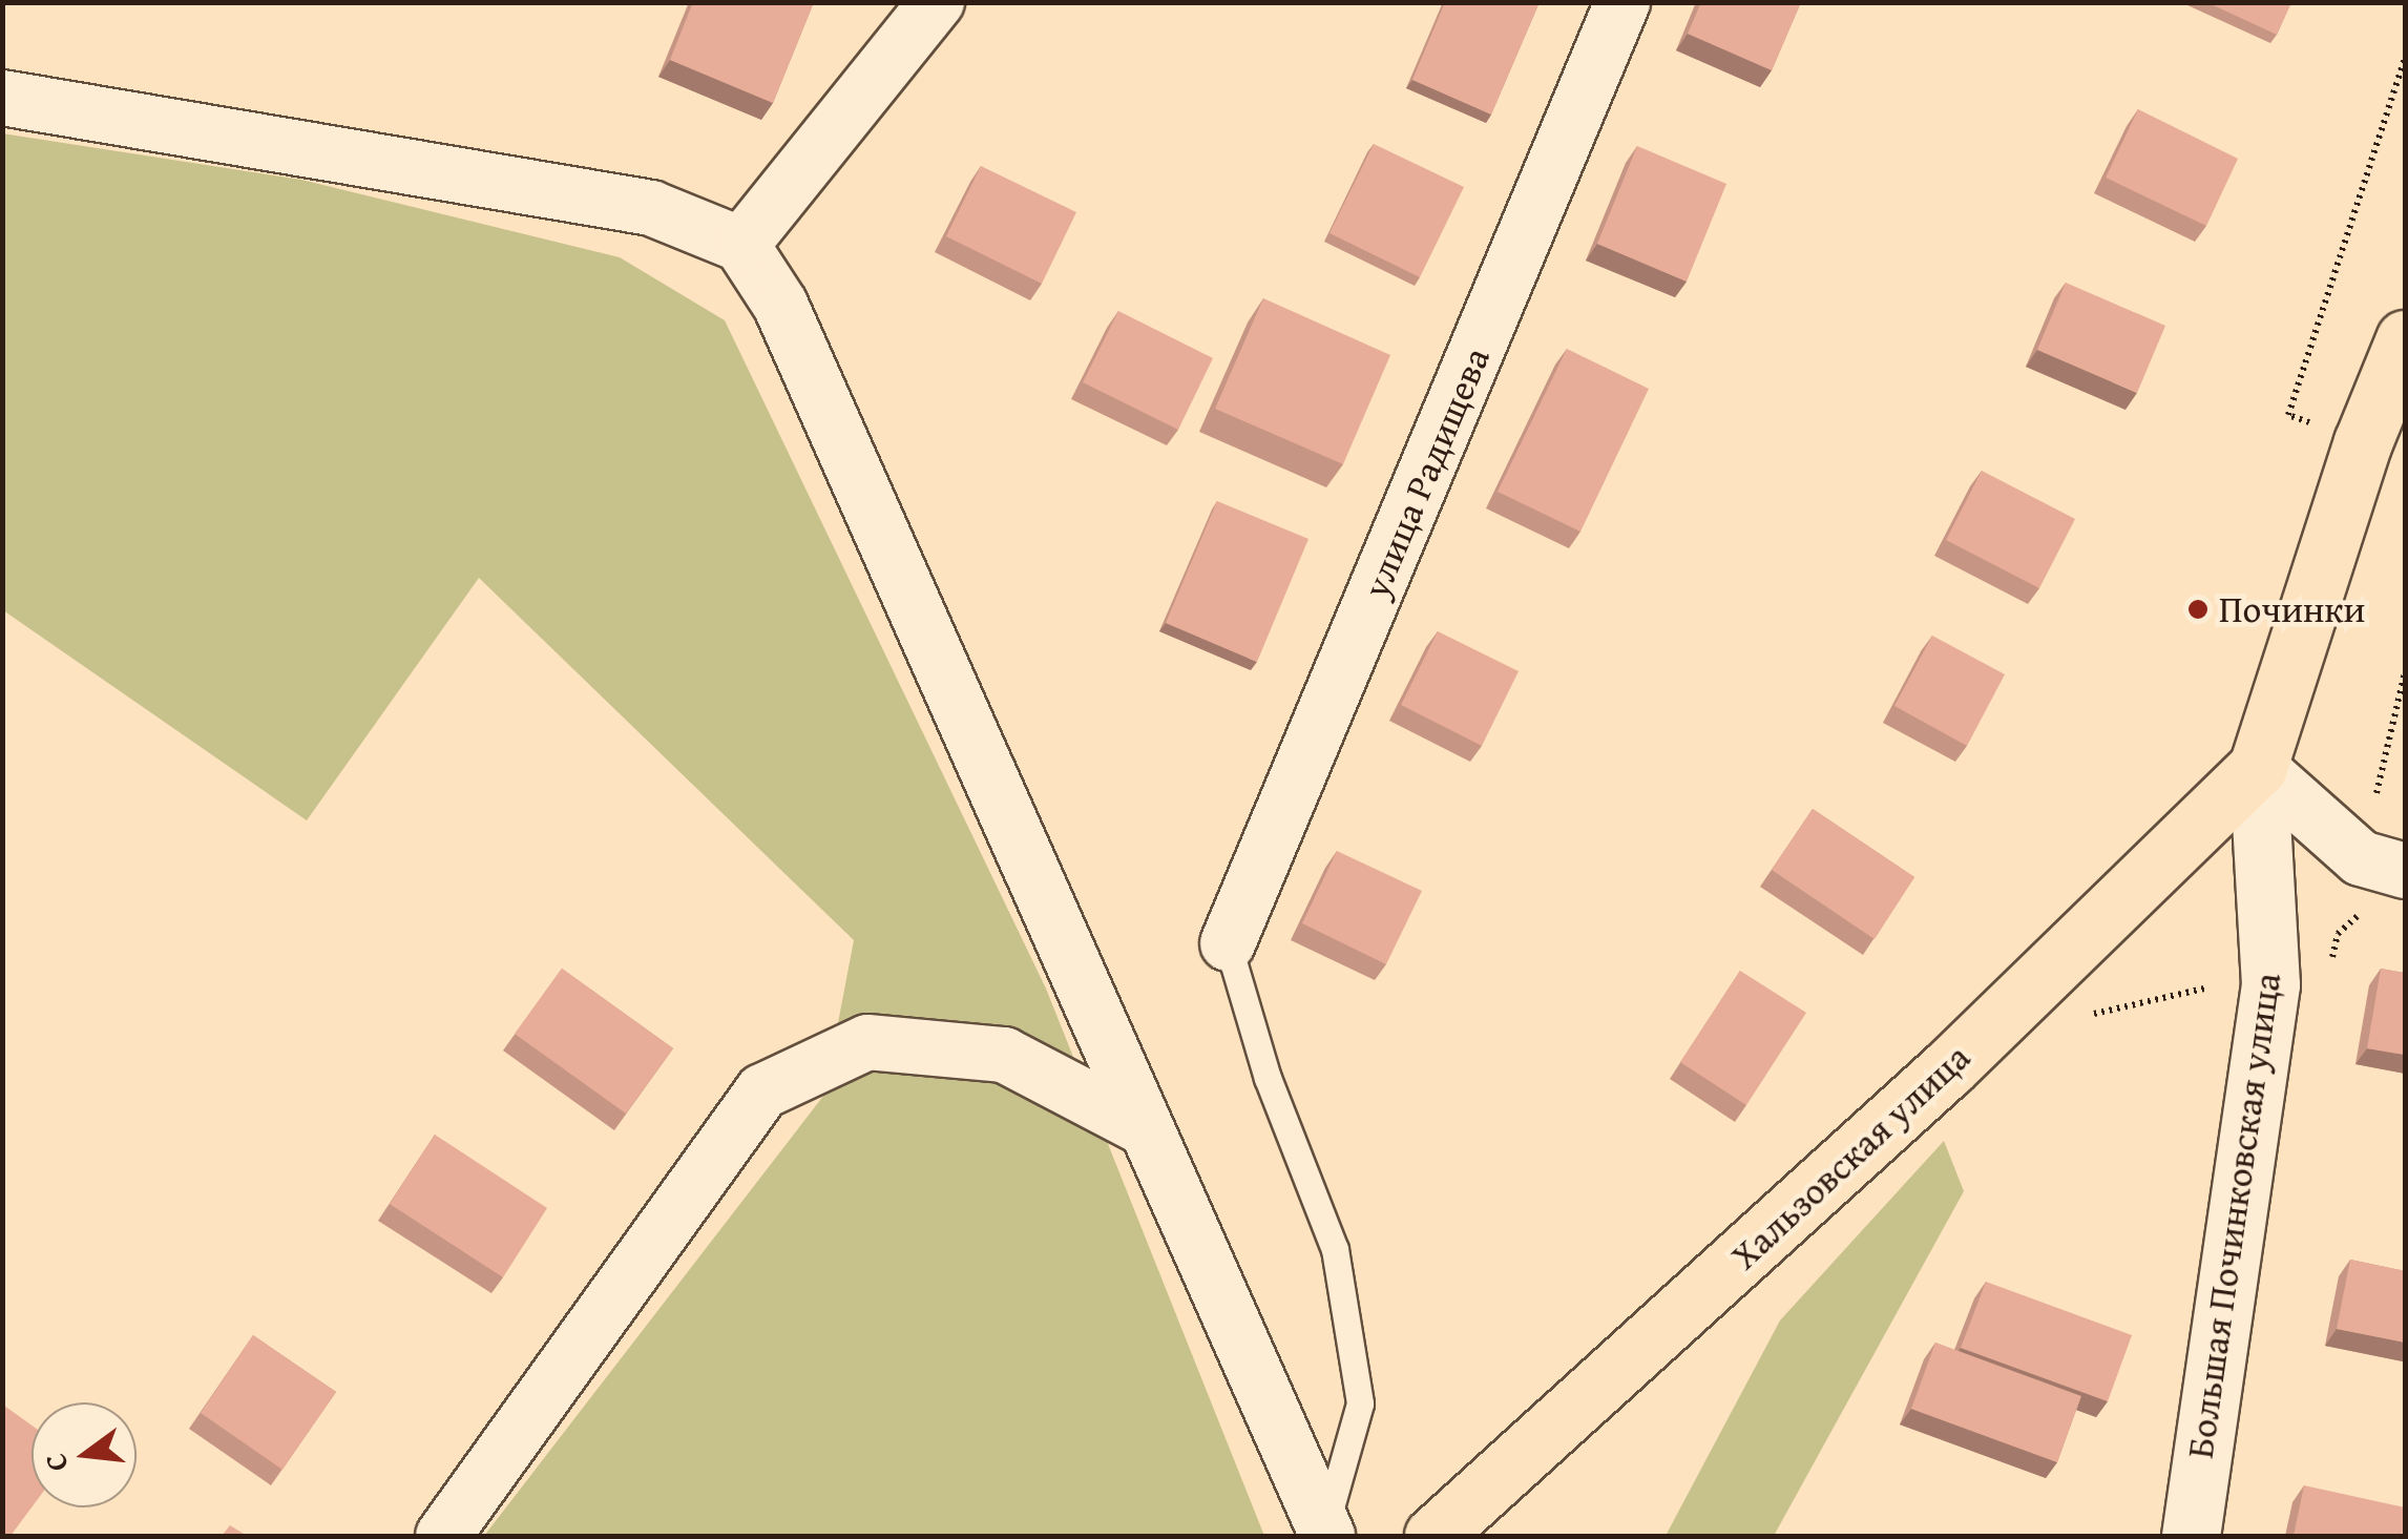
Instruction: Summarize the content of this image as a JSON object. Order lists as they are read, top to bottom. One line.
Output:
{"streets":{"main road":["Хальзовская улица"],"street":["улица Радищева","Большая Починковская улица"]},"crossings":[["Хальзовская улица","Большая Починковская улица"]],"places":["Починки"],"north":"left"}
